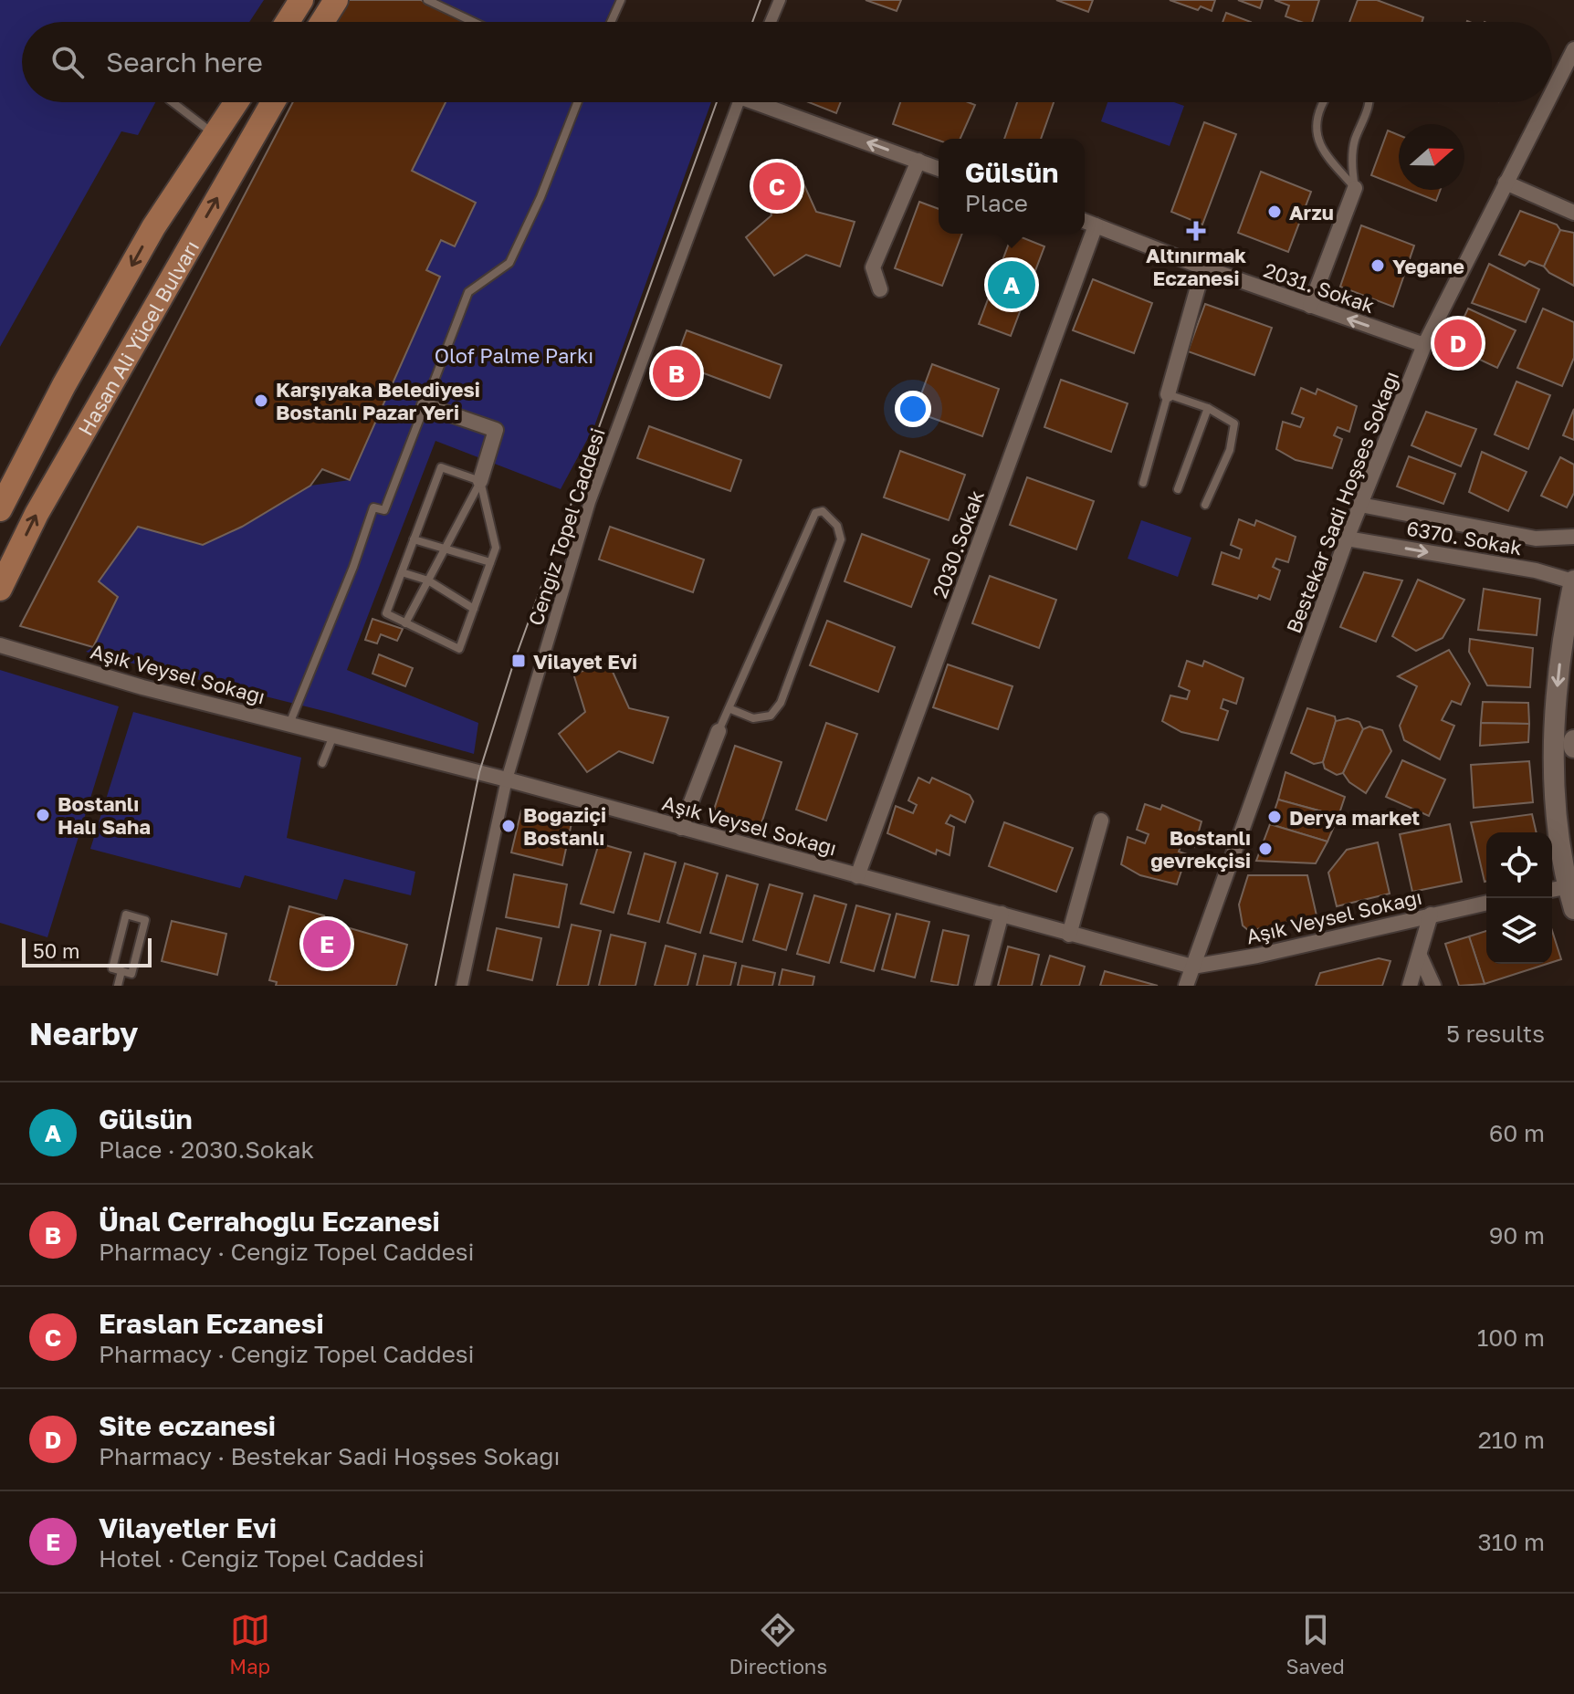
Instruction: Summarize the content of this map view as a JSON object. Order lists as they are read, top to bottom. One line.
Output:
{"streets":{"main road":["Hasan Ali Yücel Bulvarı"],"street":["2031. Sokak","Bestekar Sadi Hoşses Sokağı","Cengiz Topel Caddesi","6370. Sokak","2030.Sokak","Aşık Veysel Sokağı"]},"crossings":[["2031. Sokak","Bestekar Sadi Hoşses Sokağı"],["2031. Sokak","2030.Sokak"],["Bestekar Sadi Hoşses Sokağı","6370. Sokak"],["Bestekar Sadi Hoşses Sokağı","Aşık Veysel Sokağı"],["Cengiz Topel Caddesi","Aşık Veysel Sokağı"],["2030.Sokak","Aşık Veysel Sokağı"]],"parks":["Olof Palme Parkı"],"places":{"other":["Arzu","Yegane","Karşıyaka Belediyesi Bostanlı Pazar Yeri","Bostanlı Halı Saha","Derya market","Boğaziçi Bostanlı","Bostanlı gevrekçisi"],"health":["Altınırmak Eczanesi"],"transit":["Vilayet Evi"]},"scale_bar":"50 m","north":"right","page":{"search":"Search here","popup":["Gülsün","Place"],"pins":["C","A","D","B","E"],"scale":"50 m","heading":["Nearby","5 results"],"list":[{"mark":"A","name":"Gülsün","note":"Place · 2030.Sokak","value":"60 m"},{"mark":"B","name":"Ünal Cerrahoğlu Eczanesi","note":"Pharmacy · Cengiz Topel Caddesi","value":"90 m"},{"mark":"C","name":"Eraslan Eczanesi","note":"Pharmacy · Cengiz Topel Caddesi","value":"100 m"},{"mark":"D","name":"Site eczanesi","note":"Pharmacy · Bestekar Sadi Hoşses Sokağı","value":"210 m"},{"mark":"E","name":"Vilayetler Evi","note":"Hotel · Cengiz Topel Caddesi","value":"310 m"}],"nav":["Map","Directions","Saved"]}}
